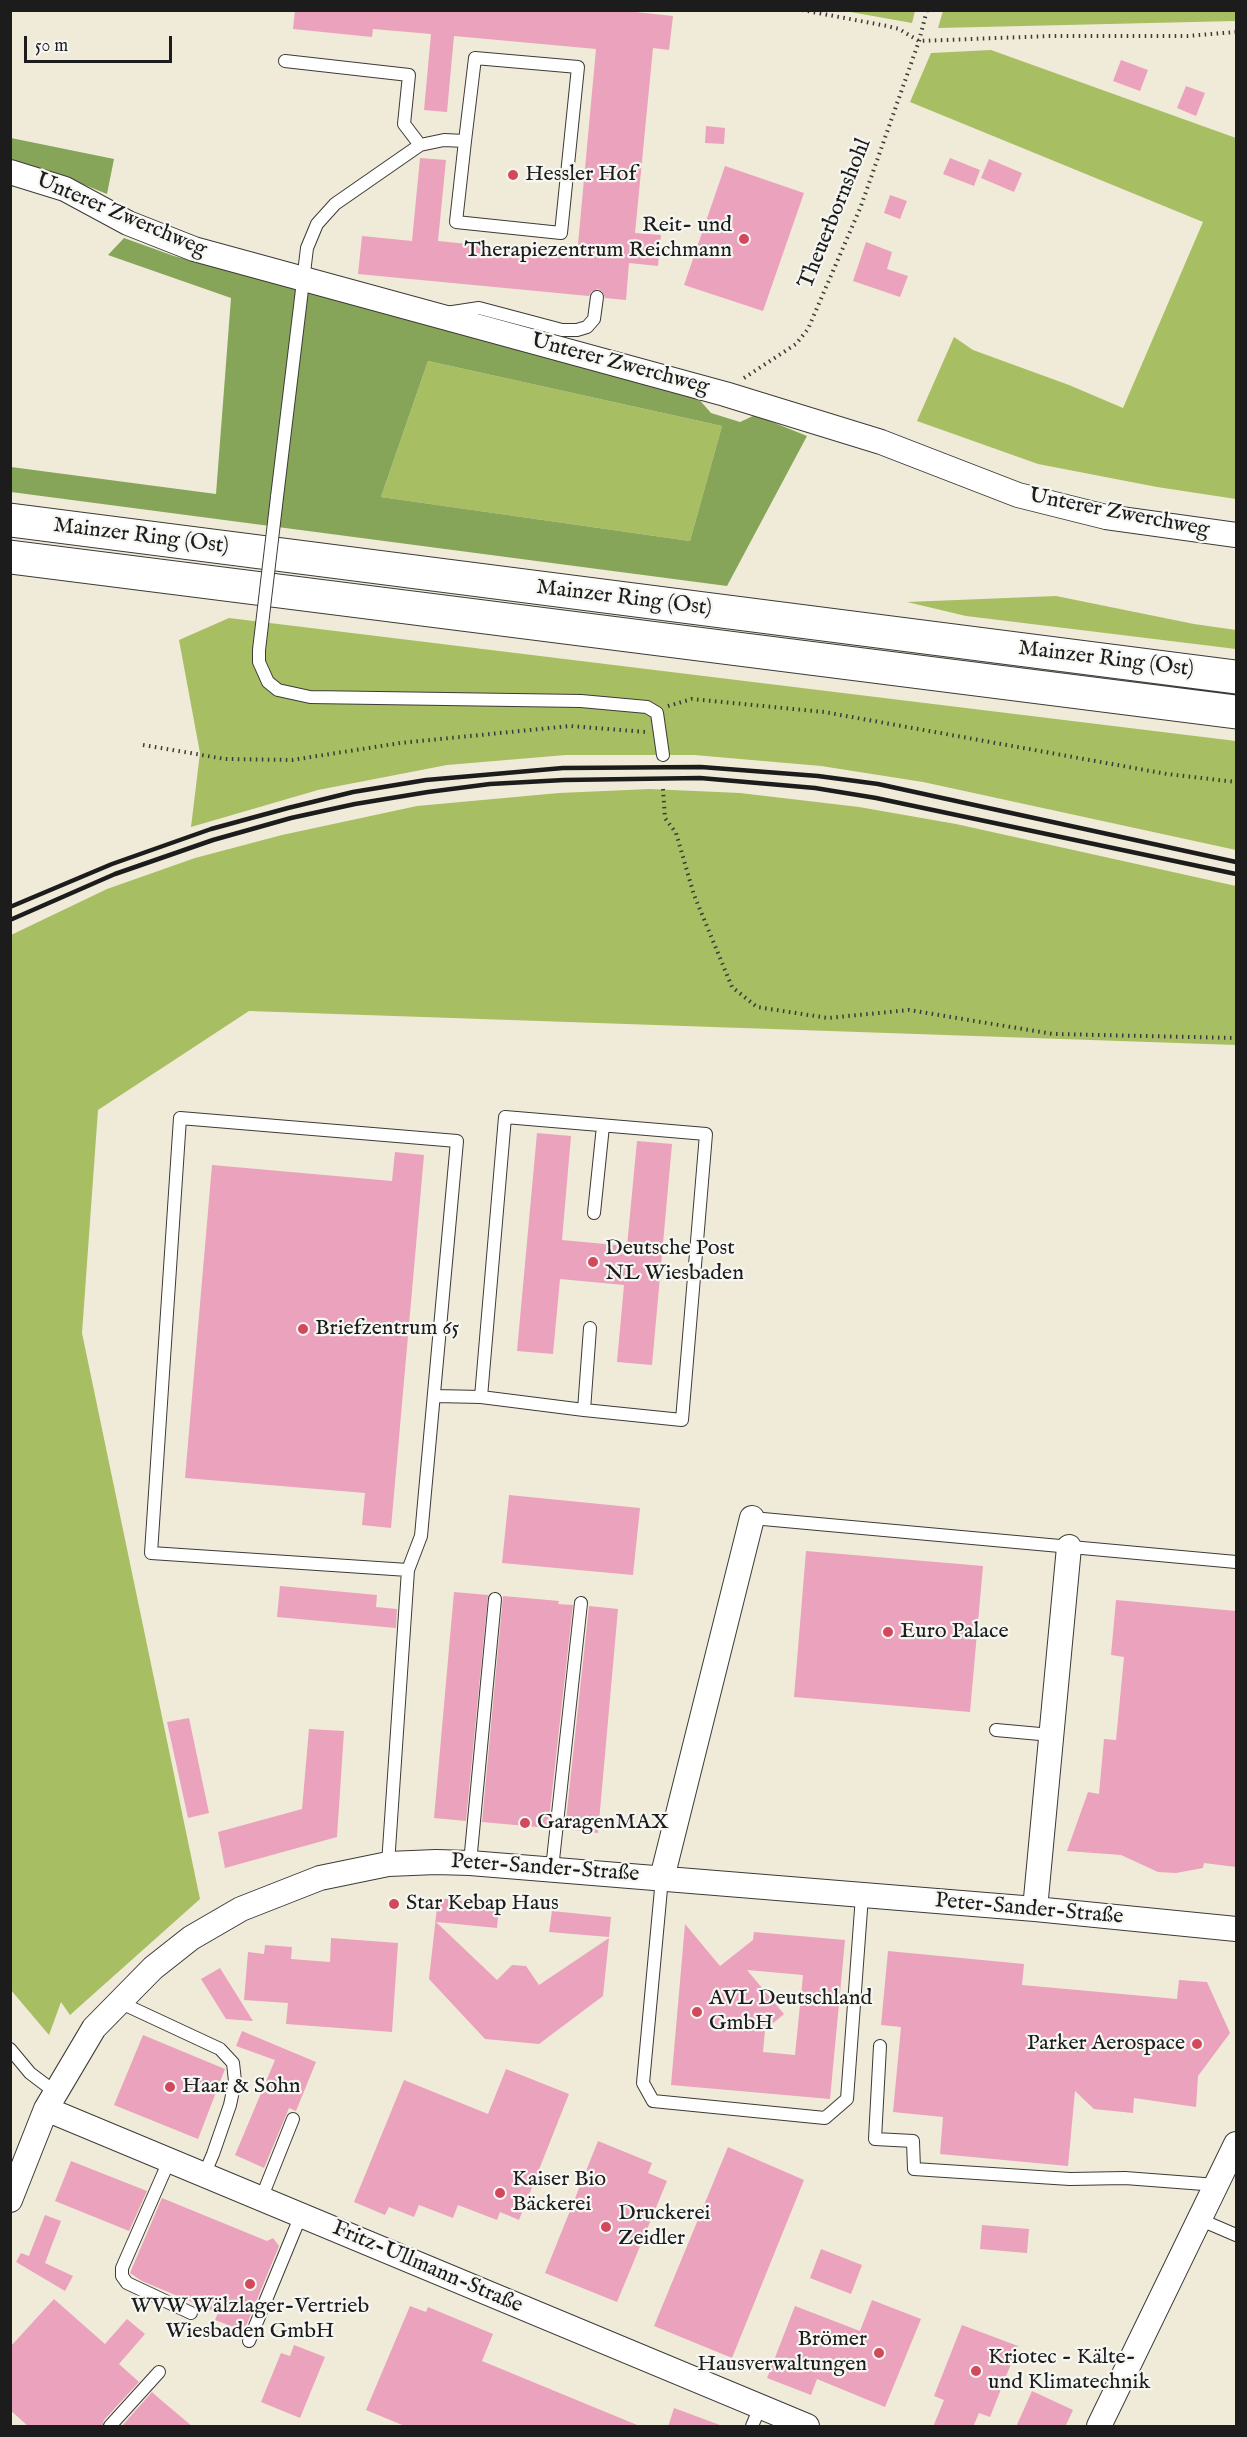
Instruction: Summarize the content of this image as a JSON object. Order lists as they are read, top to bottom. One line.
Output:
{"streets":{"highway":["Mainzer Ring (Ost)"],"street":["Unterer Zwerchweg","Peter-Sander-Straße","Fritz-Ullmann-Straße"],"path":["Theuerbornshohl"]},"crossings":[["Theuerbornshohl","Unterer Zwerchweg"],["Peter-Sander-Straße","Fritz-Ullmann-Straße"]],"places":["Hessler Hof","Reit- und Therapiezentrum Reichmann","Deutsche Post NL Wiesbaden","Briefzentrum 65","Euro Palace","GaragenMAX","Star Kebap Haus","AVL Deutschland GmbH","Parker Aerospace","Haar & Sohn","Kaiser Bio Bäckerei","Druckerei Zeidler","WVW Wälzlager-Vertrieb Wiesbaden GmbH","Brömer Hausverwaltungen","Kriotec - Kälte- und Klimatechnik"],"scale_bar":"50 m"}
